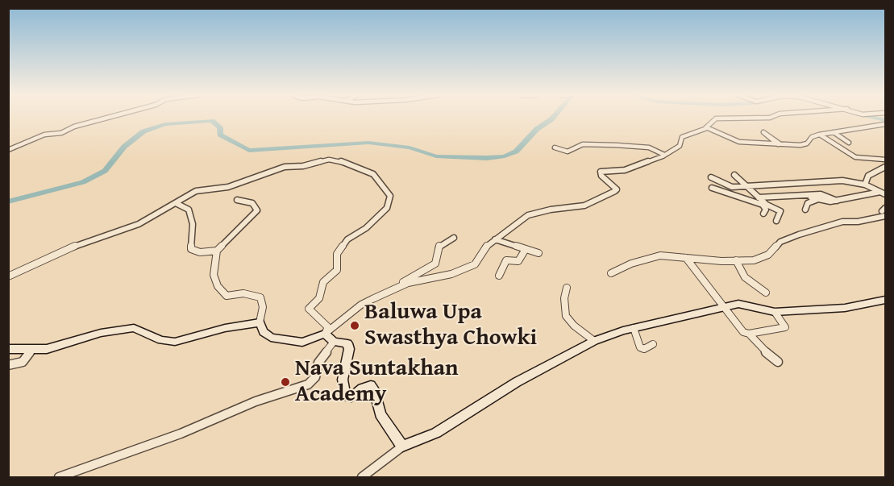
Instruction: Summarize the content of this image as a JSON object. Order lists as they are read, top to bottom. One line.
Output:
{"places":["Baluwa Upa Swasthya Chowki","Nava Suntakhan Academy"]}
